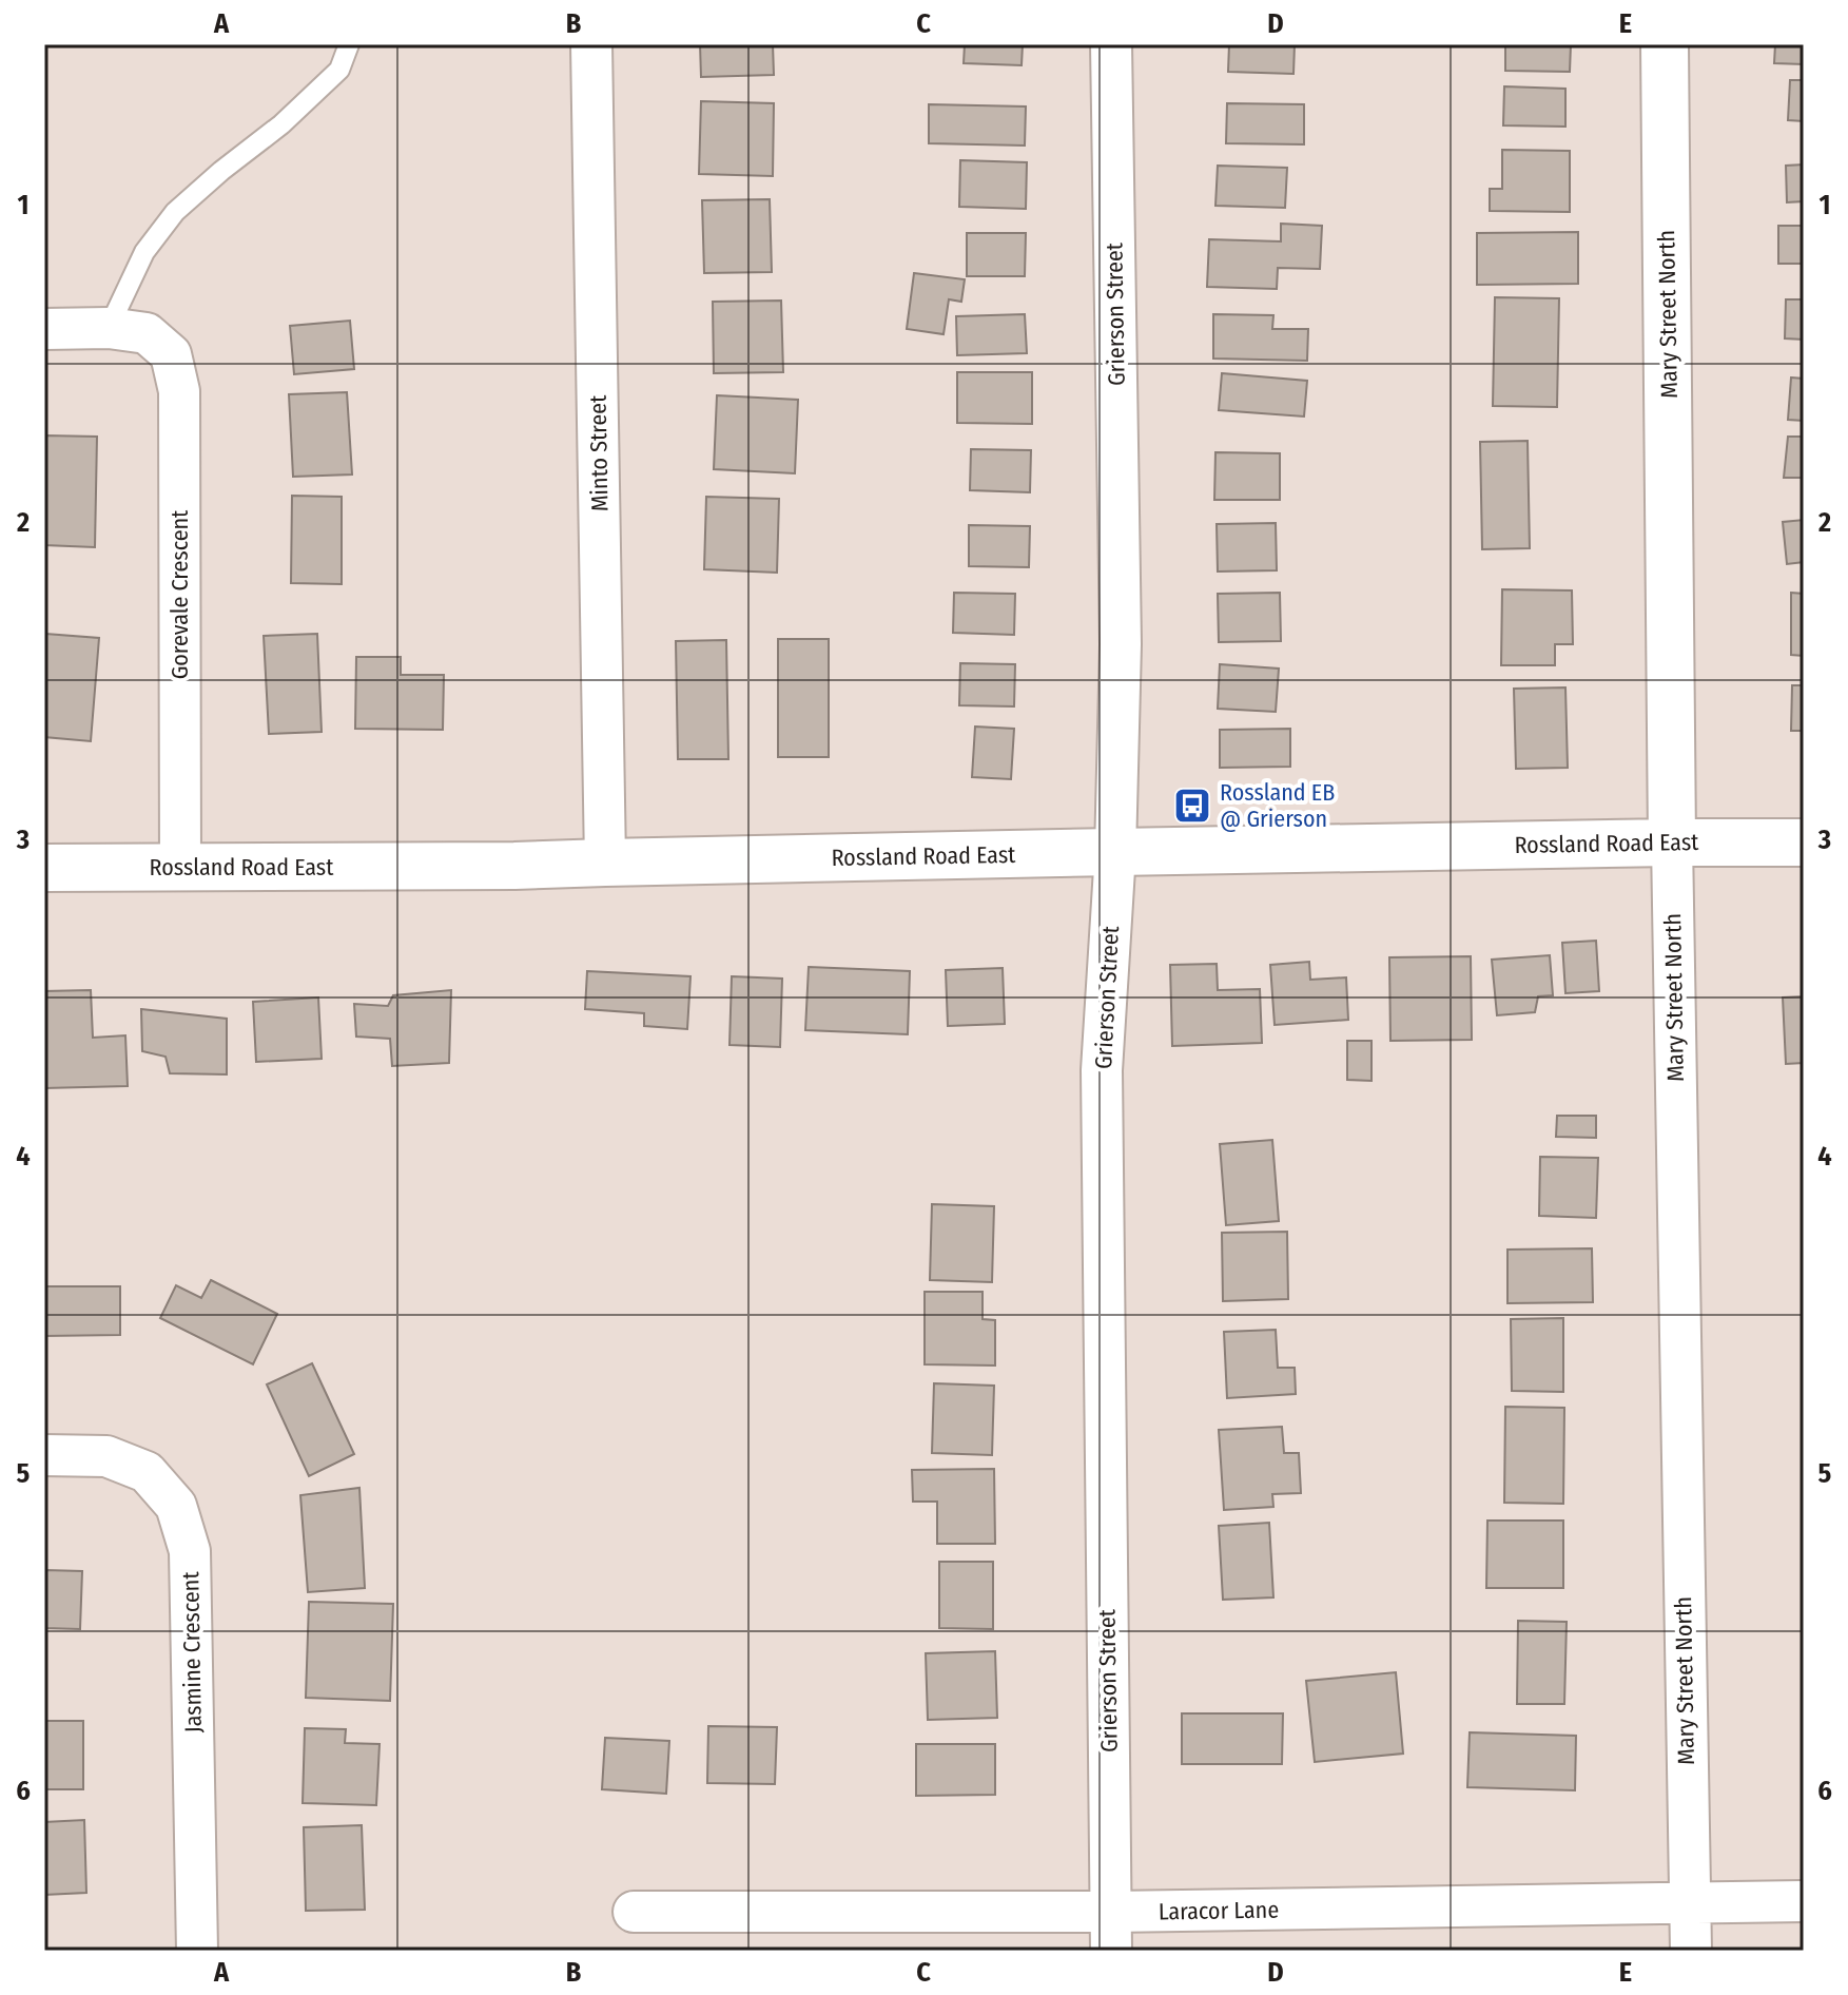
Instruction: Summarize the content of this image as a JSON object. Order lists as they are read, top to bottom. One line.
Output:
{"streets":{"main road":["Mary Street North","Rossland Road East"],"street":["Grierson Street","Minto Street","Gorevale Crescent","Jasmine Crescent","Laracor Lane"]},"crossings":[["Grierson Street","Rossland Road East"],["Grierson Street","Laracor Lane"],["Mary Street North","Rossland Road East"],["Mary Street North","Laracor Lane"],["Minto Street","Rossland Road East"],["Gorevale Crescent","Rossland Road East"]],"places":{"bus stop":["Rossland EB @ Grierson"]},"grid":{"columns":["A","B","C","D","E"],"rows":["1","2","3","4","5","6"]}}
